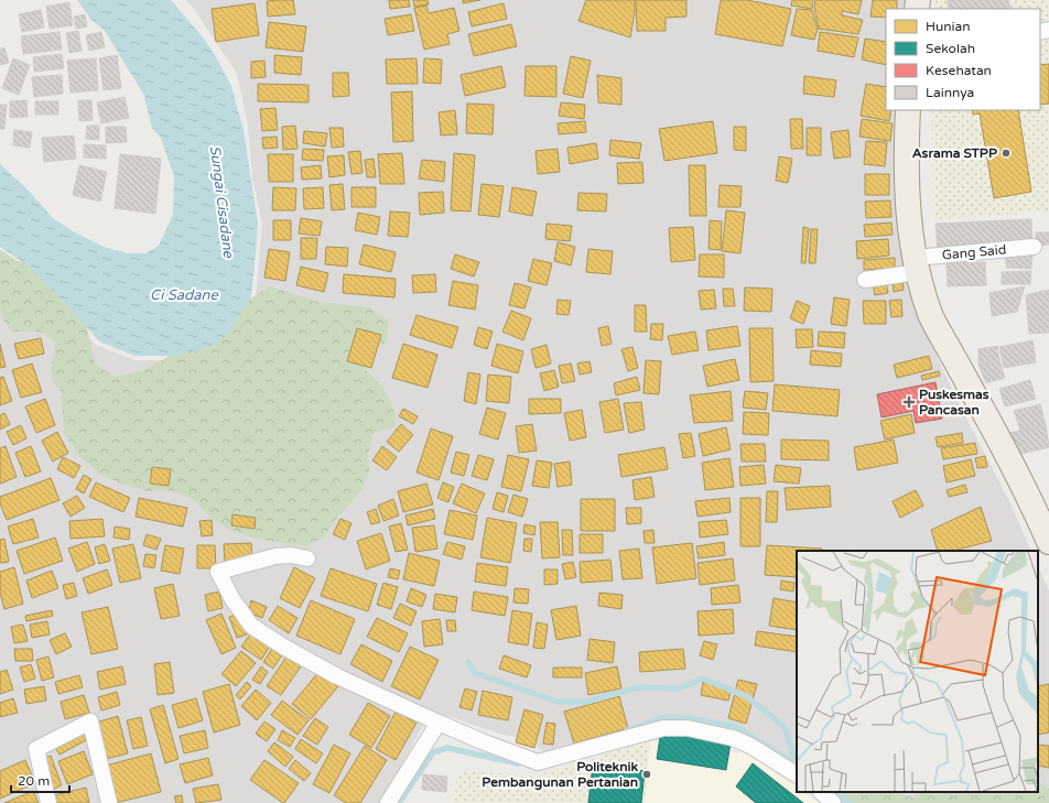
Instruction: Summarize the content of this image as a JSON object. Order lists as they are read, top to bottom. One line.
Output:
{"streets":{"street":["Gang Said"]},"water":["Sungai Cisadane","Ci Sadane"],"places":{"other":["Asrama STPP","Politeknik Pembangunan Pertanian"],"health":["Puskesmas Pancasan"]},"legend":["Hunian","Sekolah","Kesehatan","Lainnya"],"scale_bar":"20 m"}
